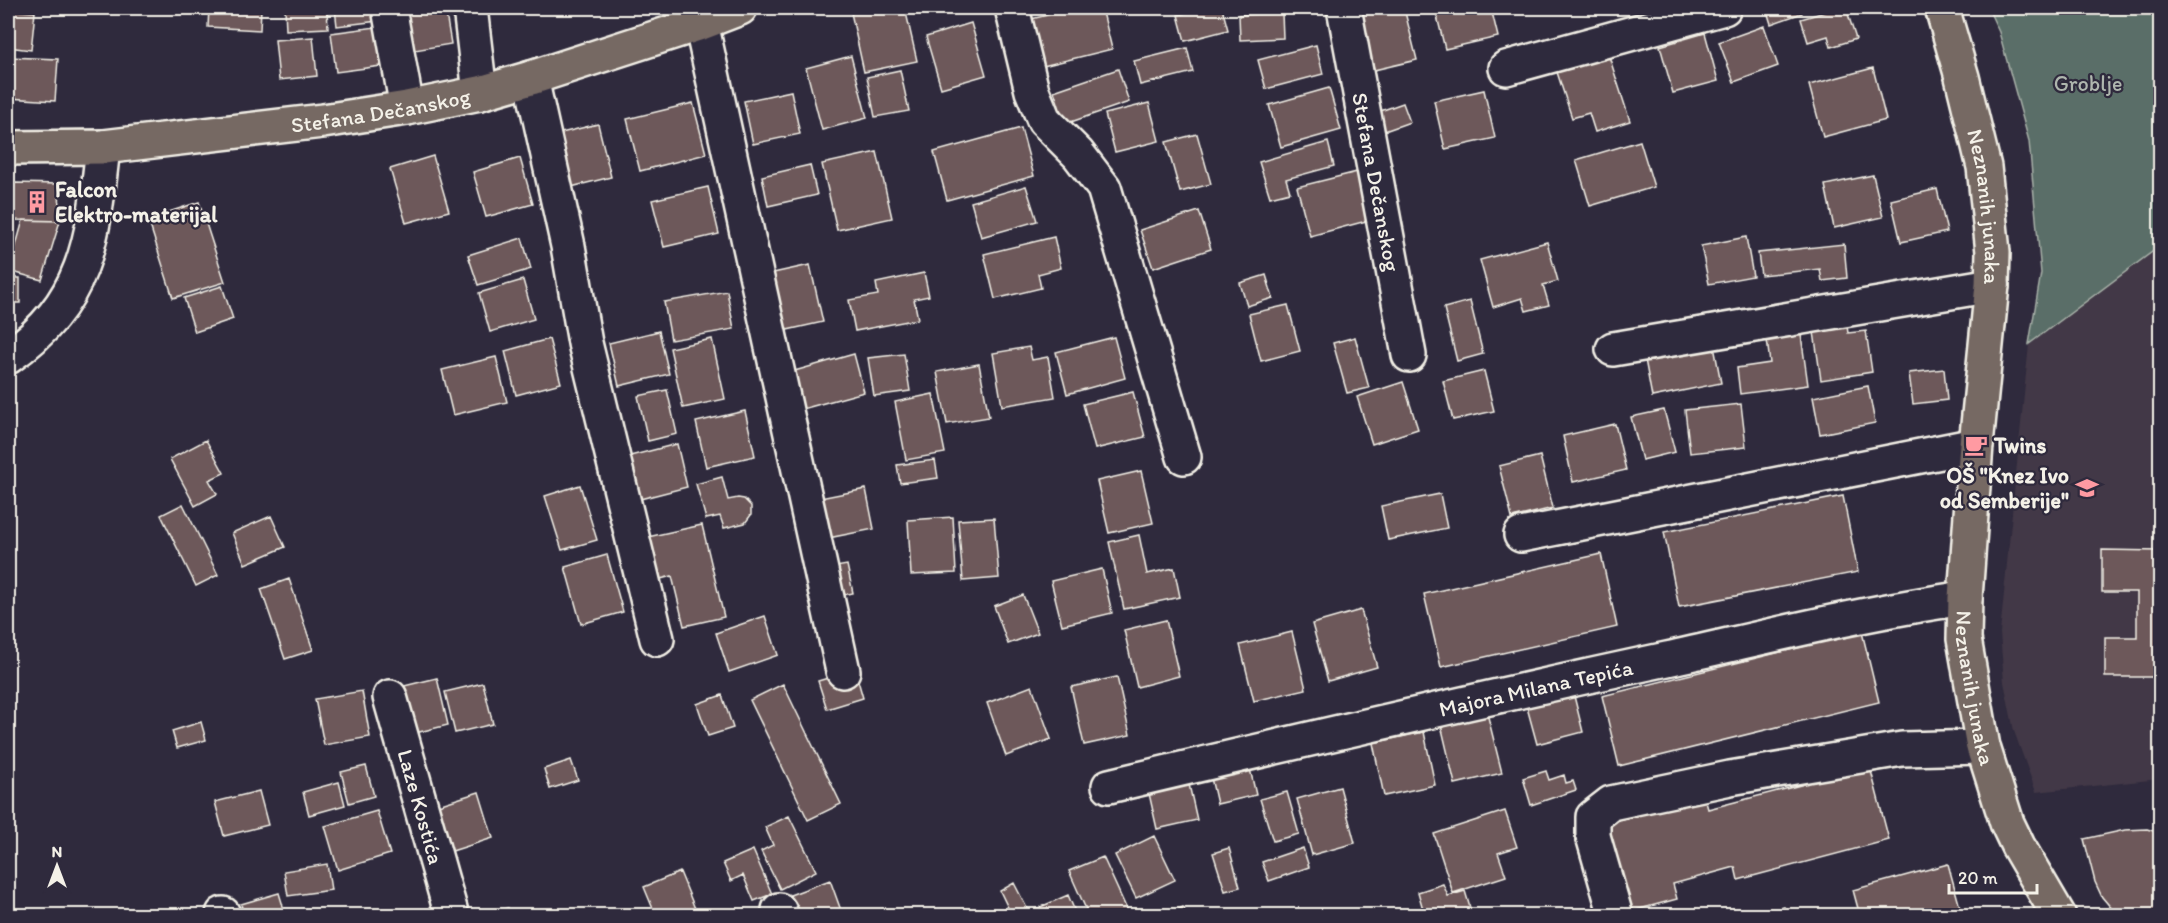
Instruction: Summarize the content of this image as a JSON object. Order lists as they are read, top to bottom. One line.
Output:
{"streets":{"main road":["Stefana Dečanskog","Neznanih junaka"],"street":["Majora Milana Tepića","Laze Kostića"]},"crossings":[["Neznanih junaka","Majora Milana Tepića"]],"parks":["Groblje"],"places":{"building":["Falcon Elektro-materijal"],"cafe":["Twins"],"school or university":["OŠ \"Knez Ivo od Semberije\""]},"scale_bar":"20 m","north":"top"}
